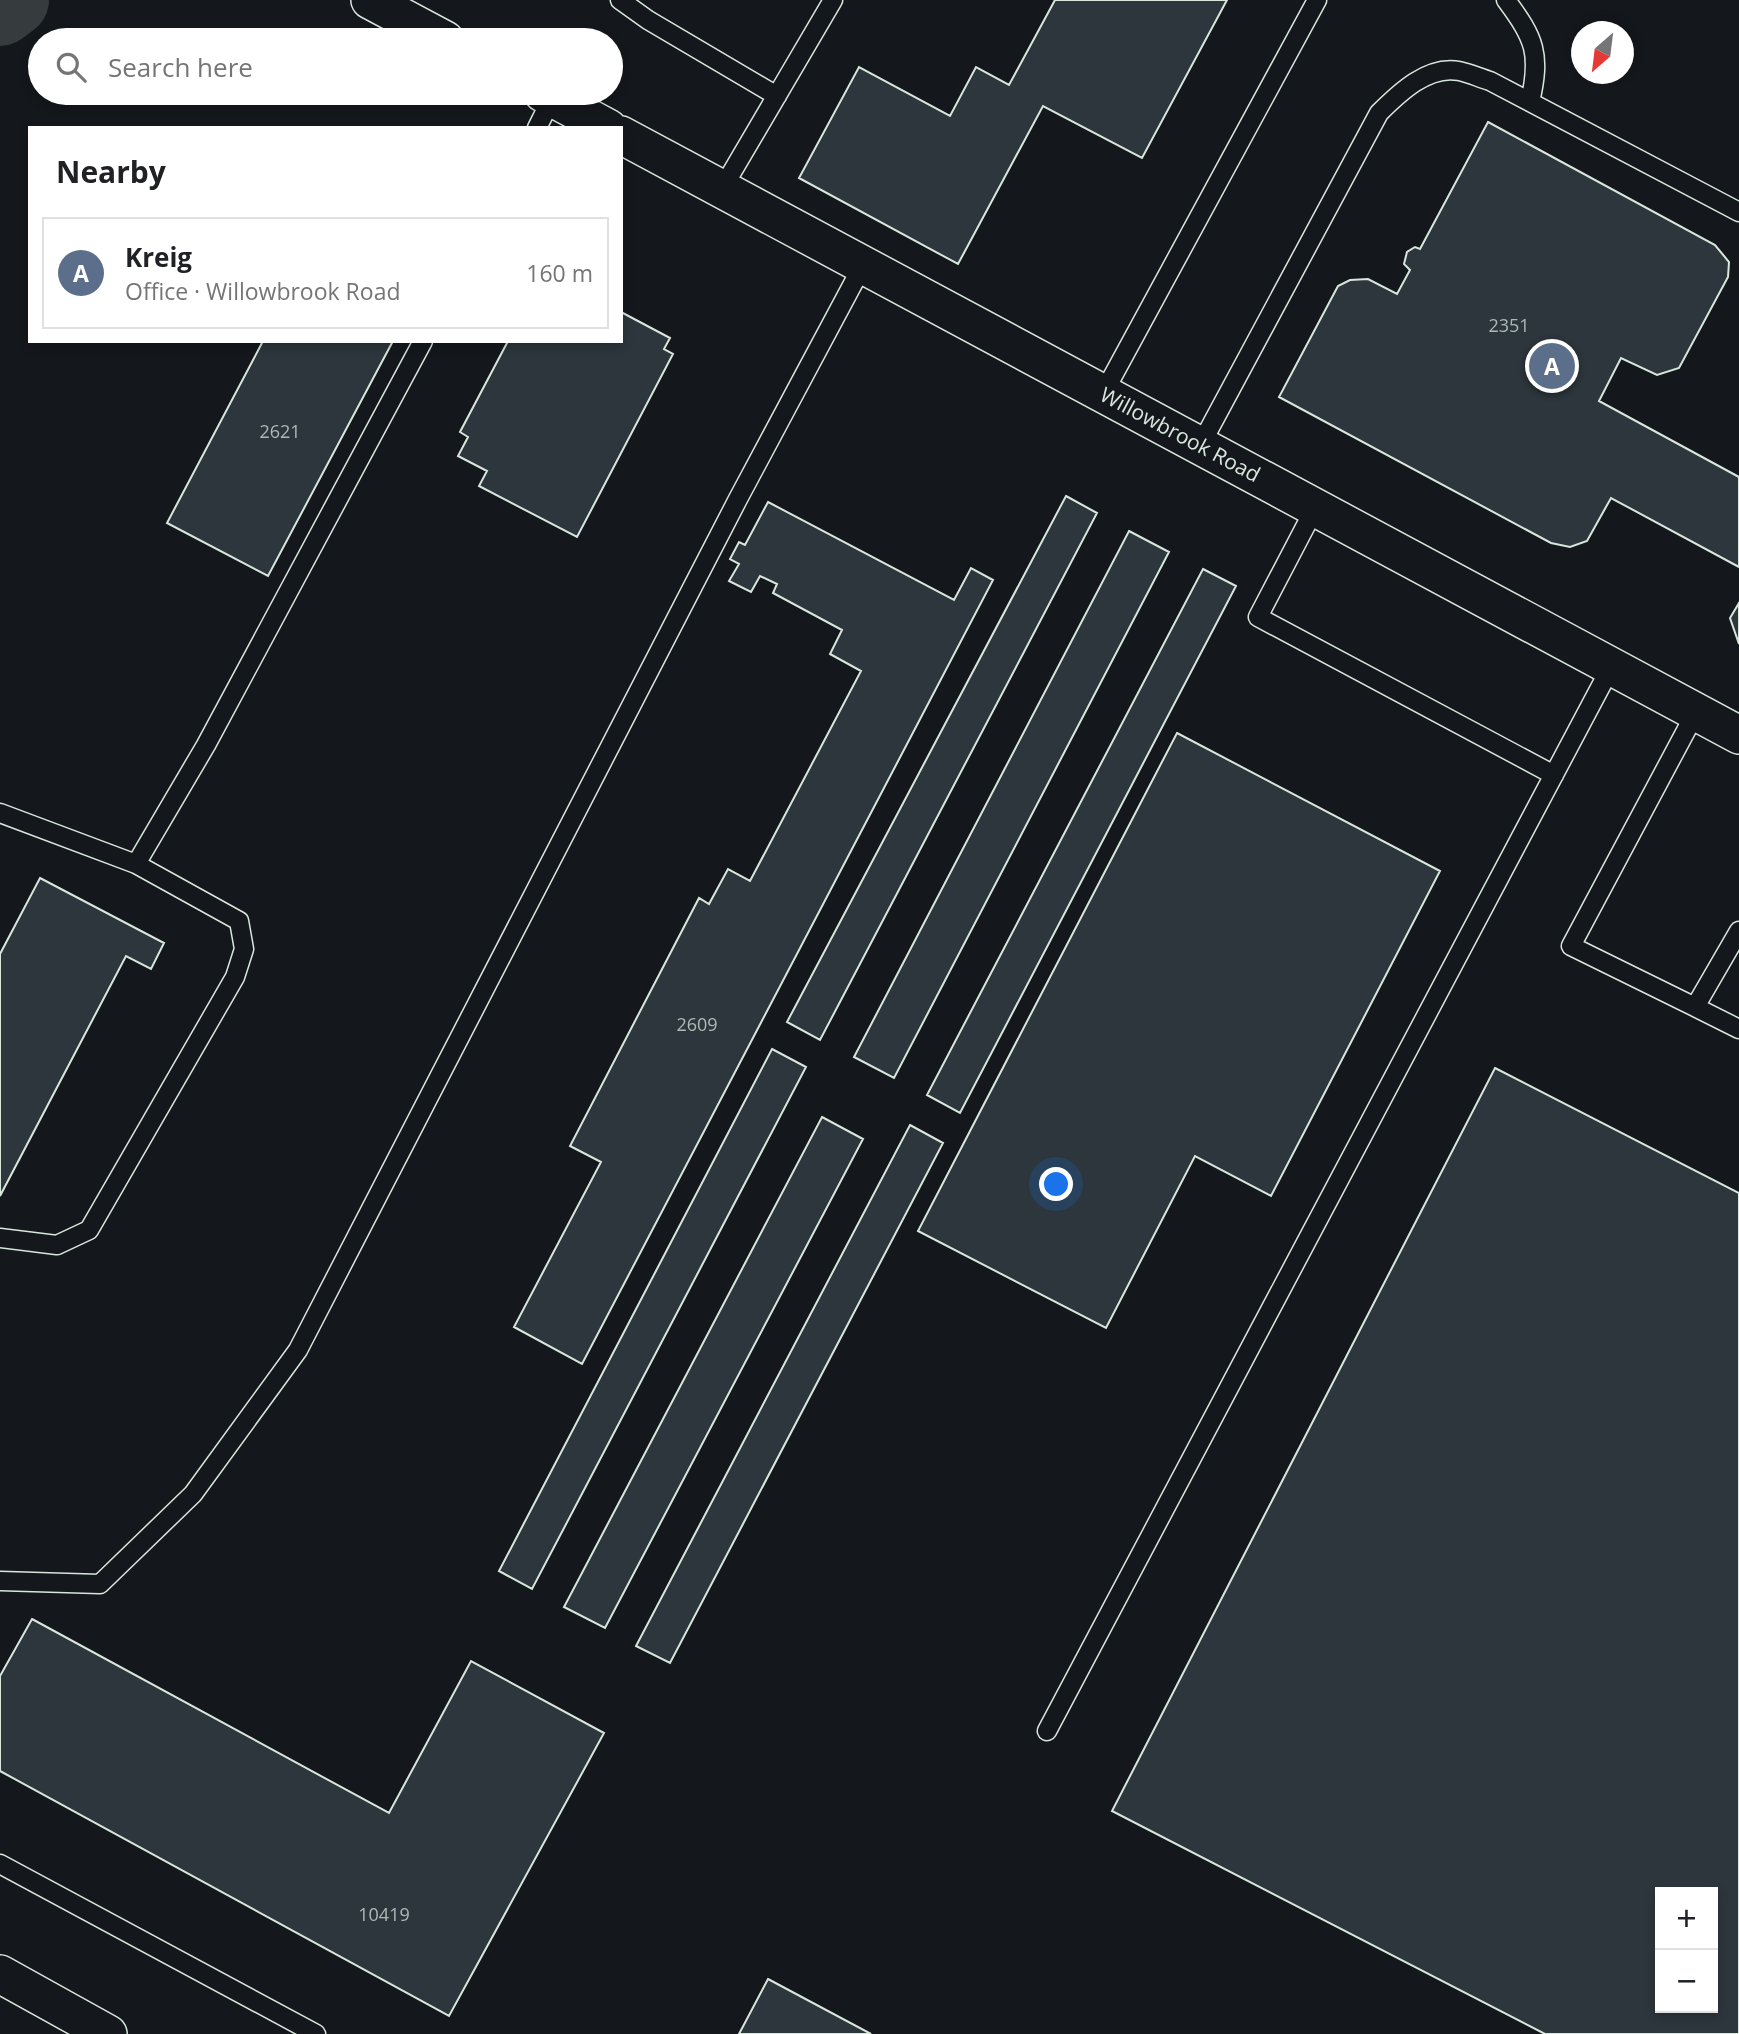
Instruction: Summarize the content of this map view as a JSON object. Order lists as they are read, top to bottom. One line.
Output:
{"streets":{"street":["Willowbrook Road"]},"house_numbers":["2351","2621","2609","10419"],"north":"bottom left","page":{"search":"Search here","heading":"Nearby","list":[{"mark":"A","name":"Kreig","note":"Office · Willowbrook Road","value":"160 m"}],"pins":"A","map_buttons":["+","−"]}}
